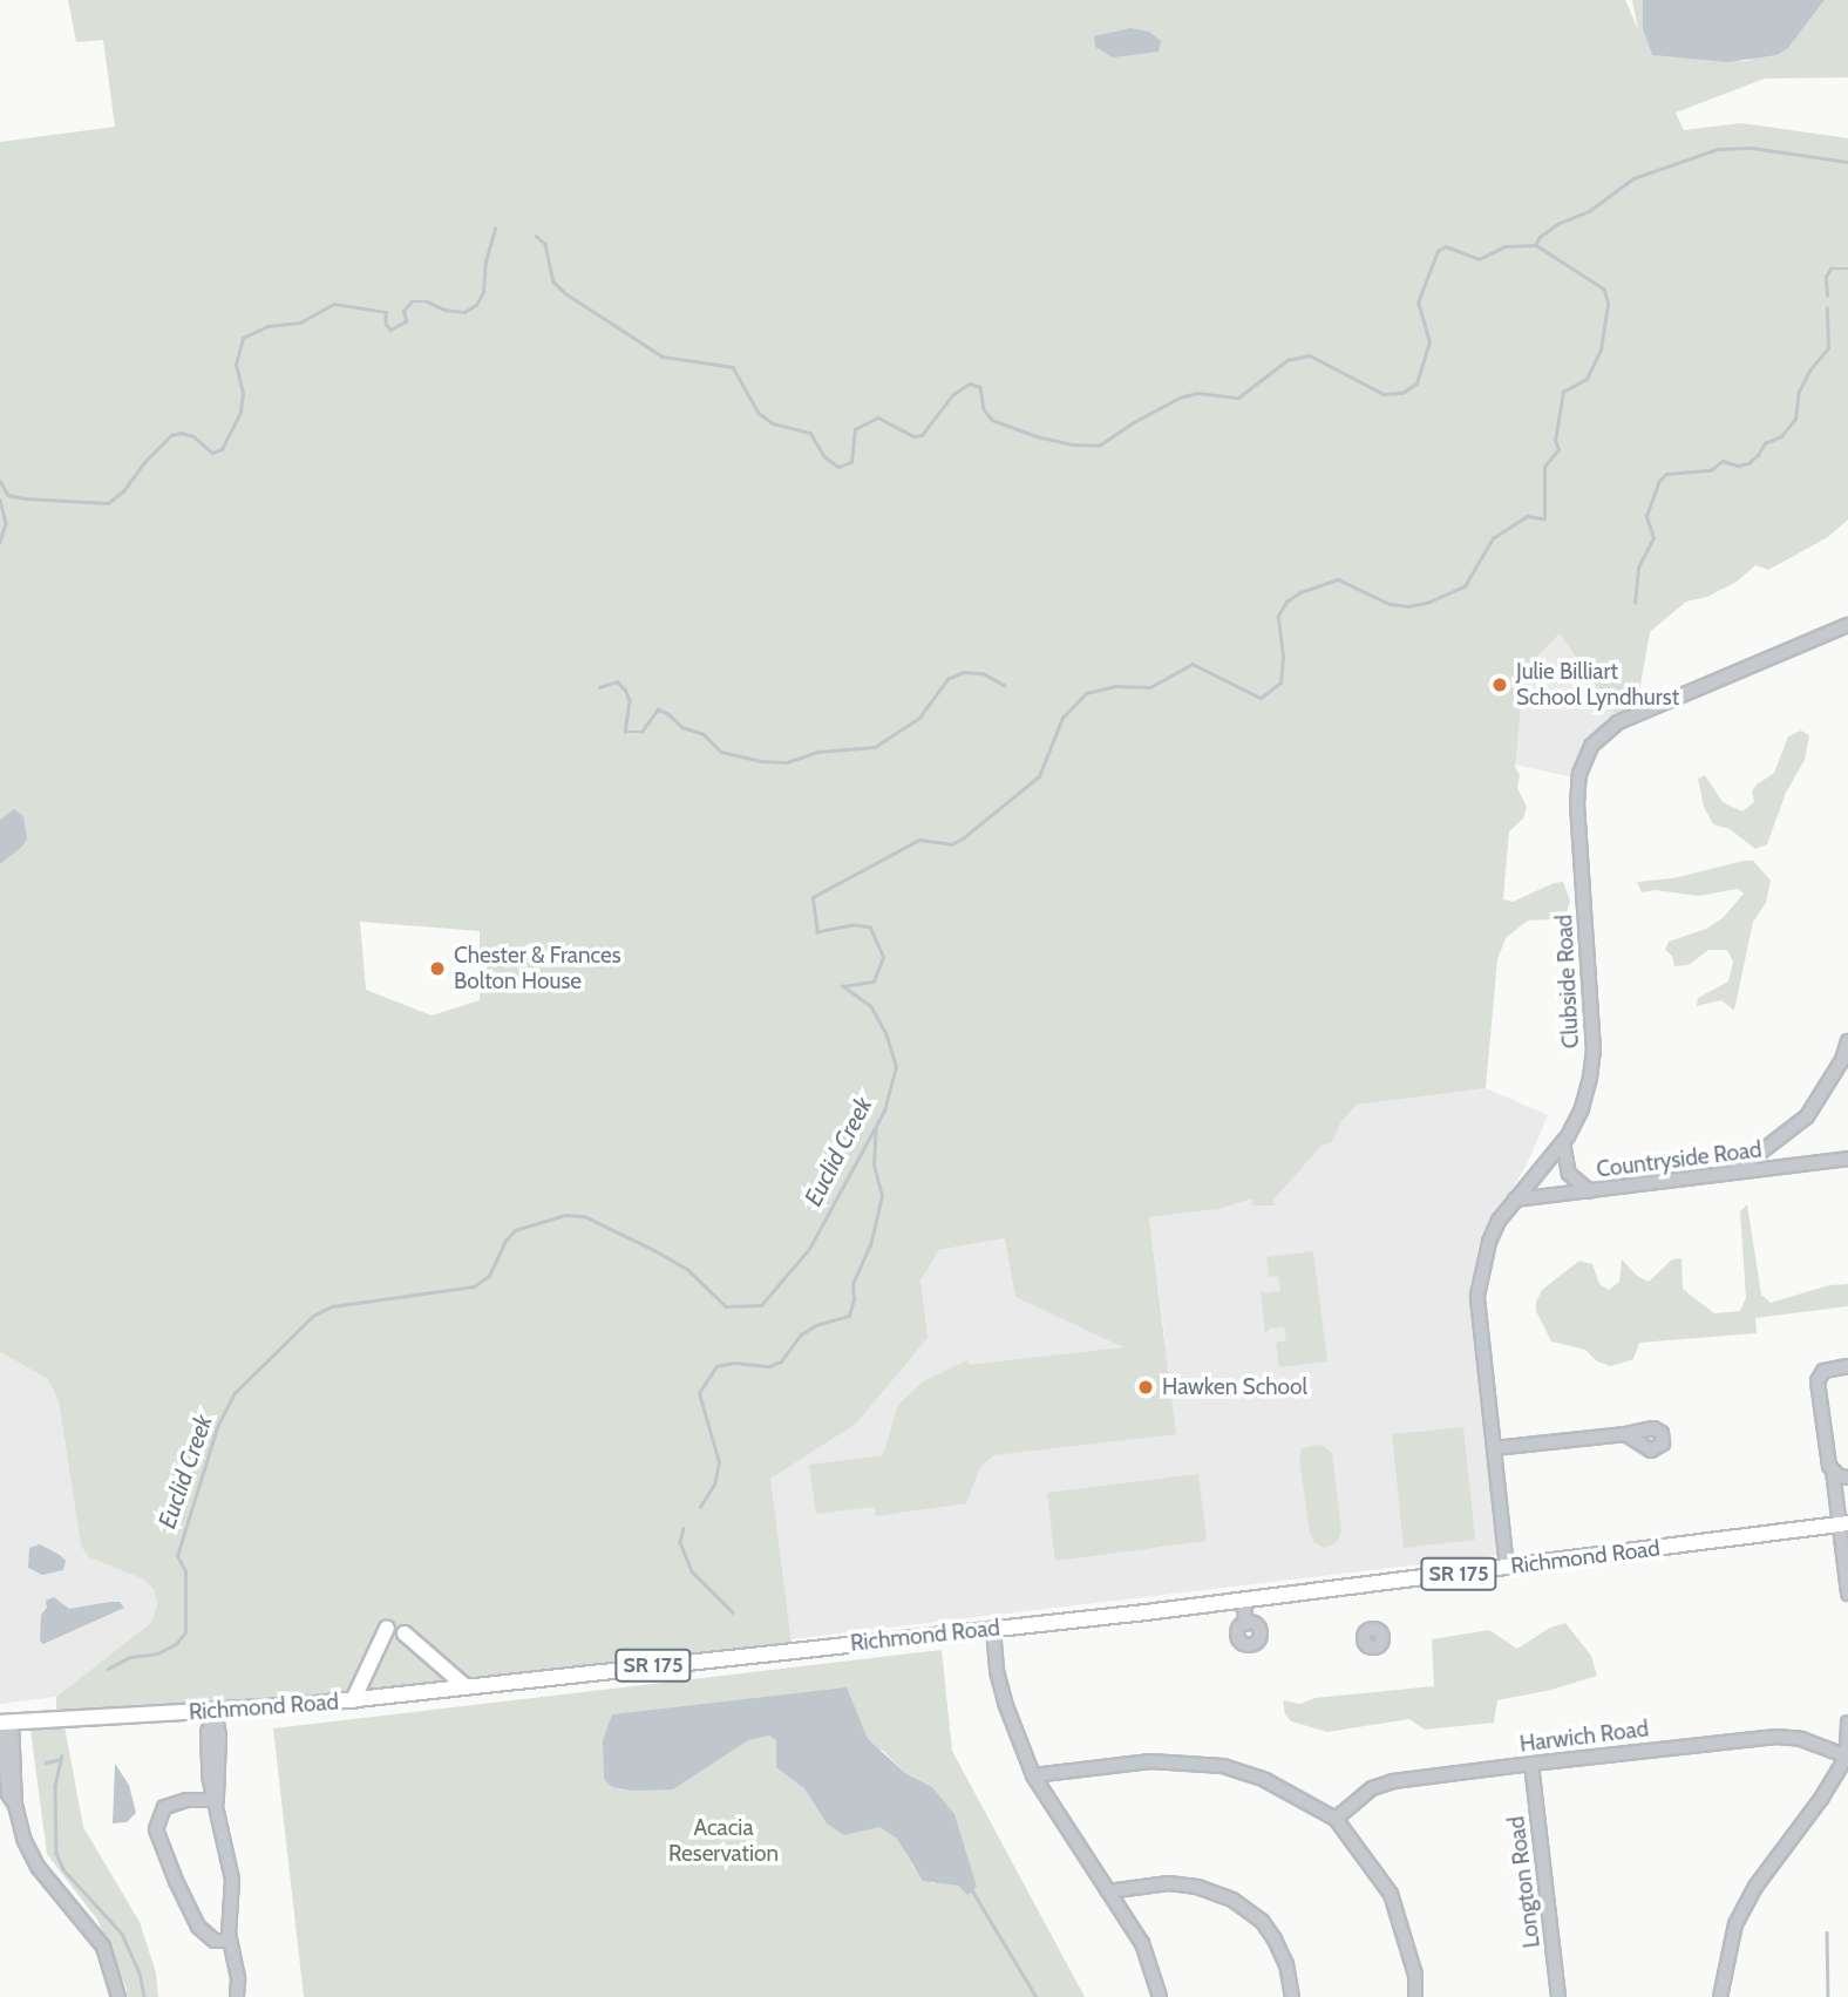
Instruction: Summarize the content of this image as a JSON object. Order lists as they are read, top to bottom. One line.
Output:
{"streets":{"main road":["Richmond Road","SR 175"],"street":["Clubside Road","Countryside Road","Harwich Road","Longton Road"]},"crossings":[["Clubside Road","Countryside Road"],["Clubside Road","Richmond Road"],["Harwich Road","Longton Road"]],"water":["Euclid Creek"],"parks":["Acacia Reservation"],"places":["Julie Billiart School Lyndhurst","Chester & Frances Bolton House","Hawken School"]}
